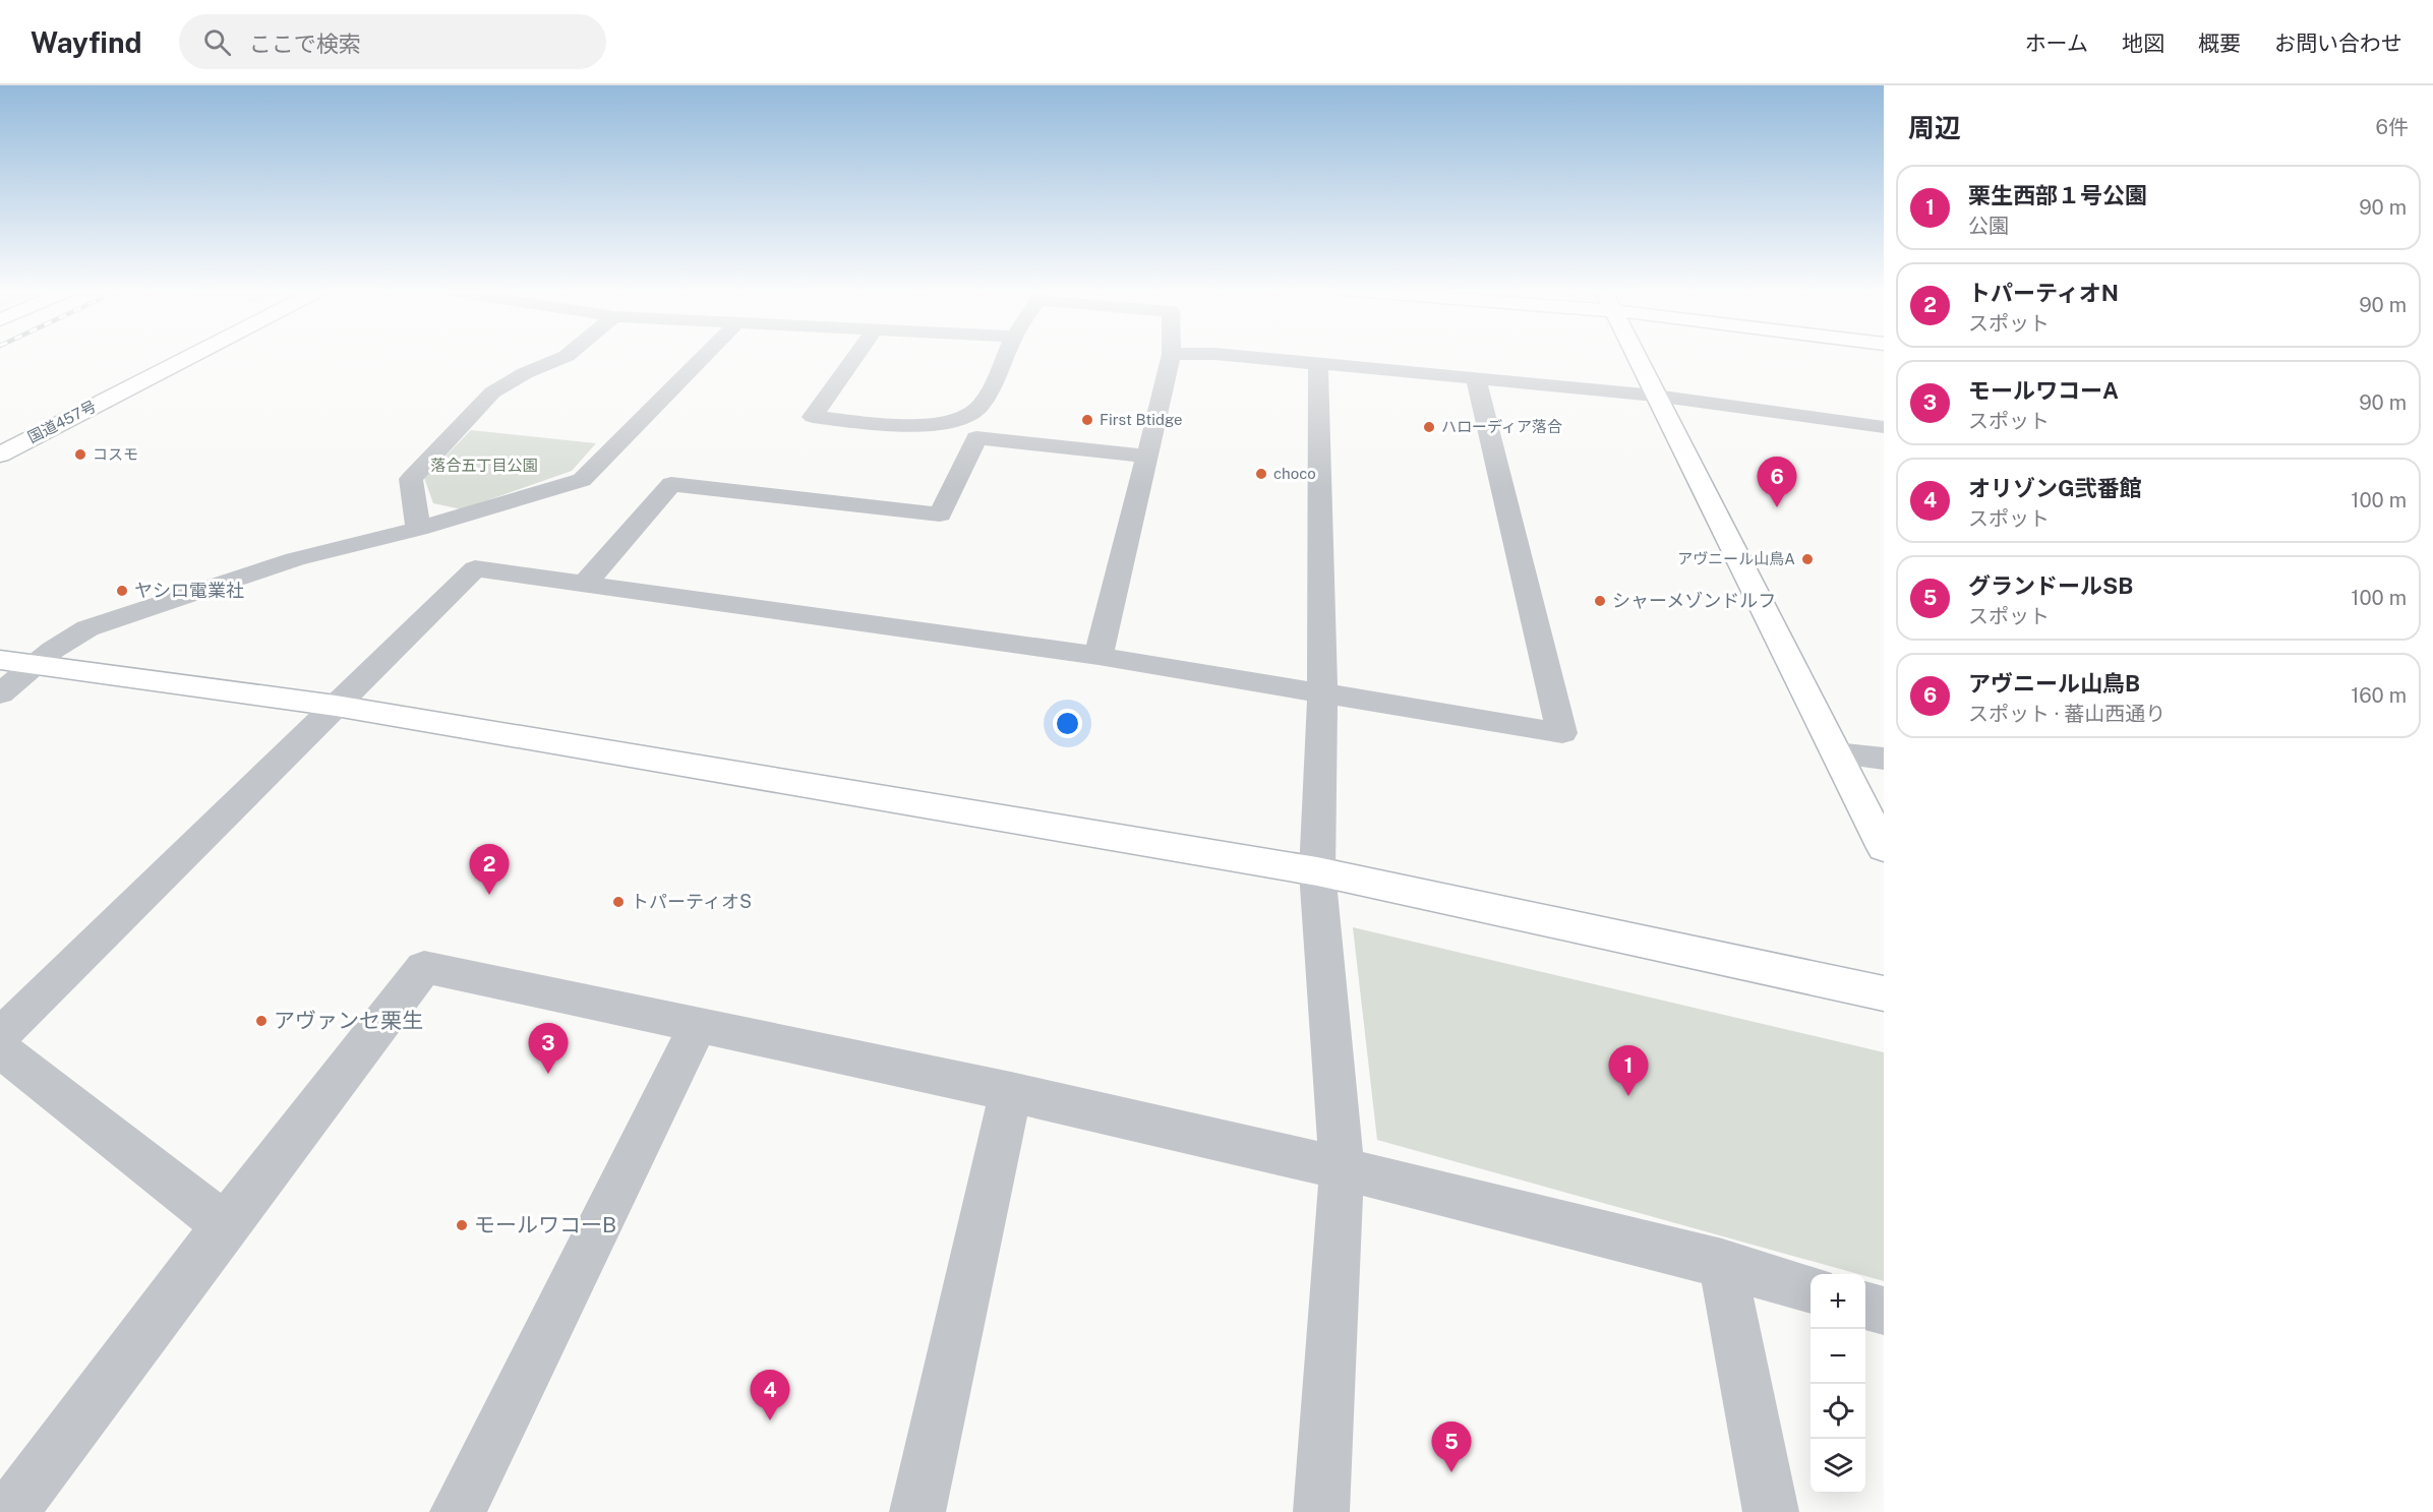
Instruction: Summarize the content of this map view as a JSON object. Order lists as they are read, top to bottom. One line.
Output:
{"streets":{"main road":["国道457号"]},"parks":["落合五丁目公園"],"places":["First Btidge","ハローディア落合","コスモ","choco","アヴニール山鳥A","ヤシロ電業社","シャーメゾンドルフ","トパーティオS","アヴァンセ栗生","モールワコーB"],"page":{"header":"Wayfind","search":"ここで検索","nav":["ホーム","地図","概要","お問い合わせ"],"heading":["周辺","6件"],"list":[{"mark":"1","name":"栗生西部１号公園","note":"公園","value":"90 m"},{"mark":"2","name":"トパーティオN","note":"スポット","value":"90 m"},{"mark":"3","name":"モールワコーA","note":"スポット","value":"90 m"},{"mark":"4","name":"オリゾンG弐番館","note":"スポット","value":"100 m"},{"mark":"5","name":"グランドールSB","note":"スポット","value":"100 m"},{"mark":"6","name":"アヴニール山鳥B","note":"スポット · 蕃山西通り","value":"160 m"}],"pins":["6","2","3","1","4","5"],"map_buttons":["+","−"]}}
